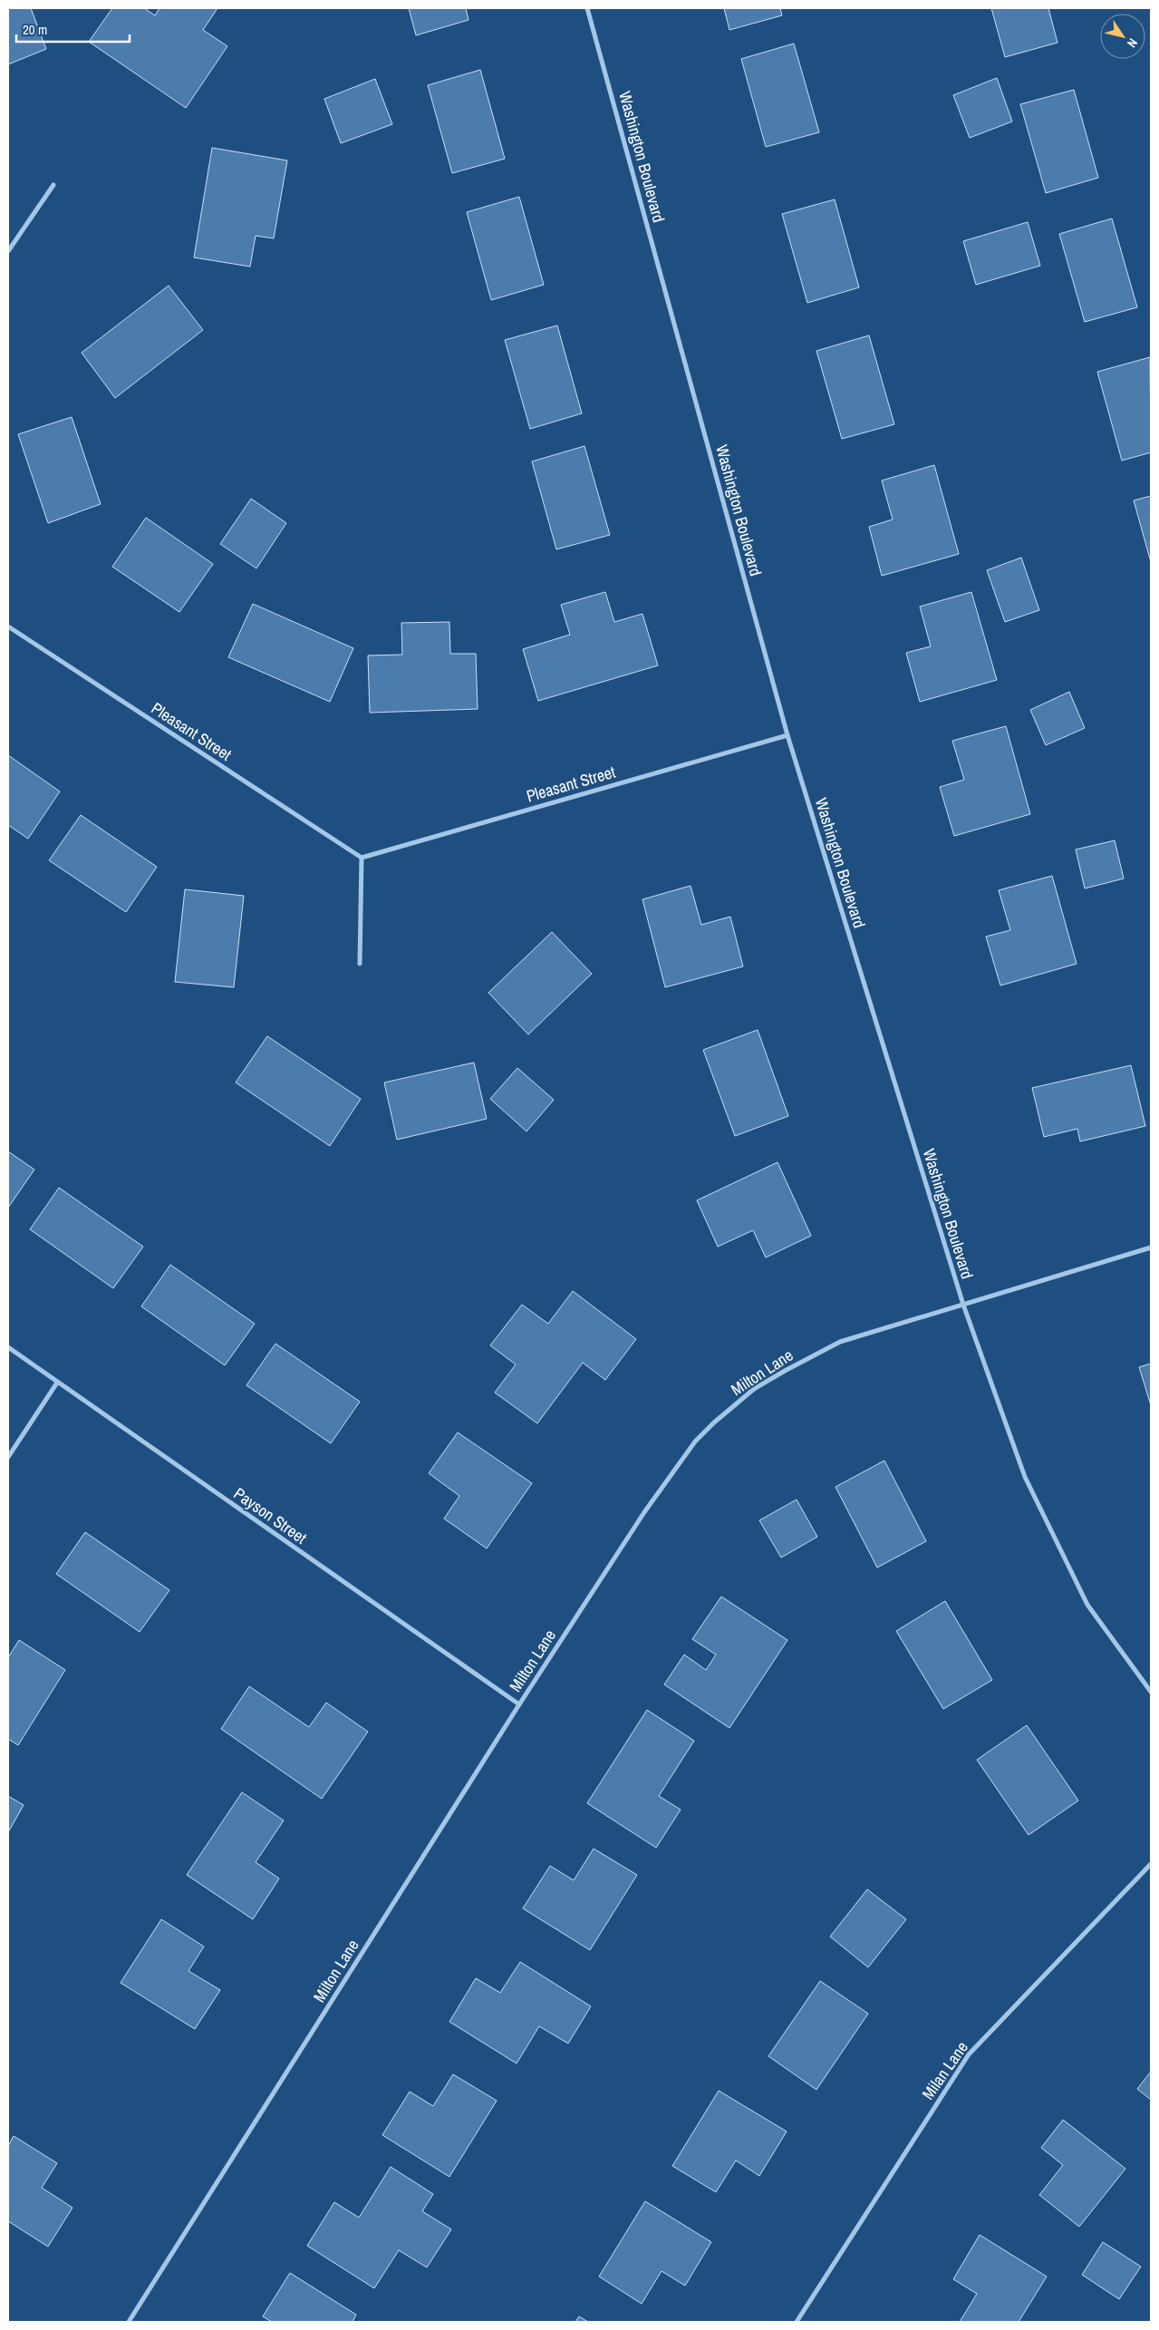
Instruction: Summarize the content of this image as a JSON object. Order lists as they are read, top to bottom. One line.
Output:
{"streets":{"street":["Washington Boulevard","Pleasant Street","Milton Lane","Payson Street","Milan Lane"]},"crossings":[["Washington Boulevard","Pleasant Street"],["Washington Boulevard","Milton Lane"],["Milton Lane","Payson Street"]],"scale_bar":"20 m","north":"bottom right"}
